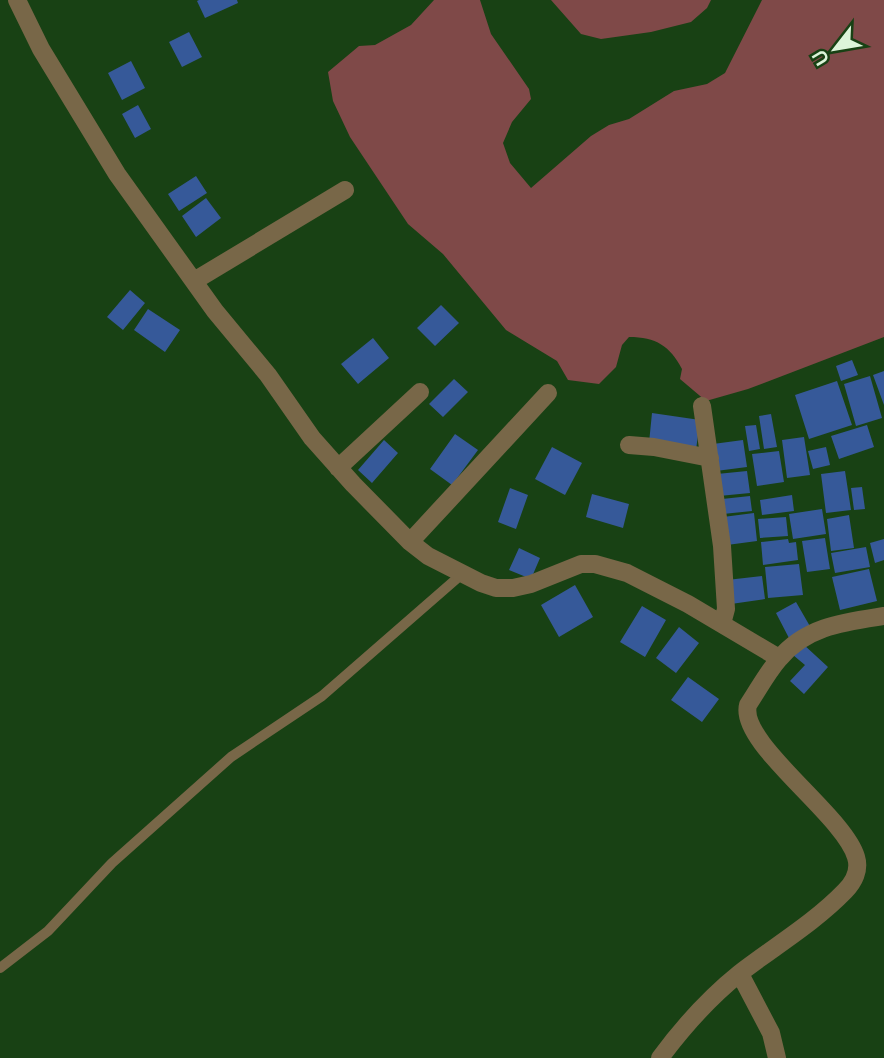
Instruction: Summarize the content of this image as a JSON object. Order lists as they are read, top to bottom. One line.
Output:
{"north":"bottom left"}
